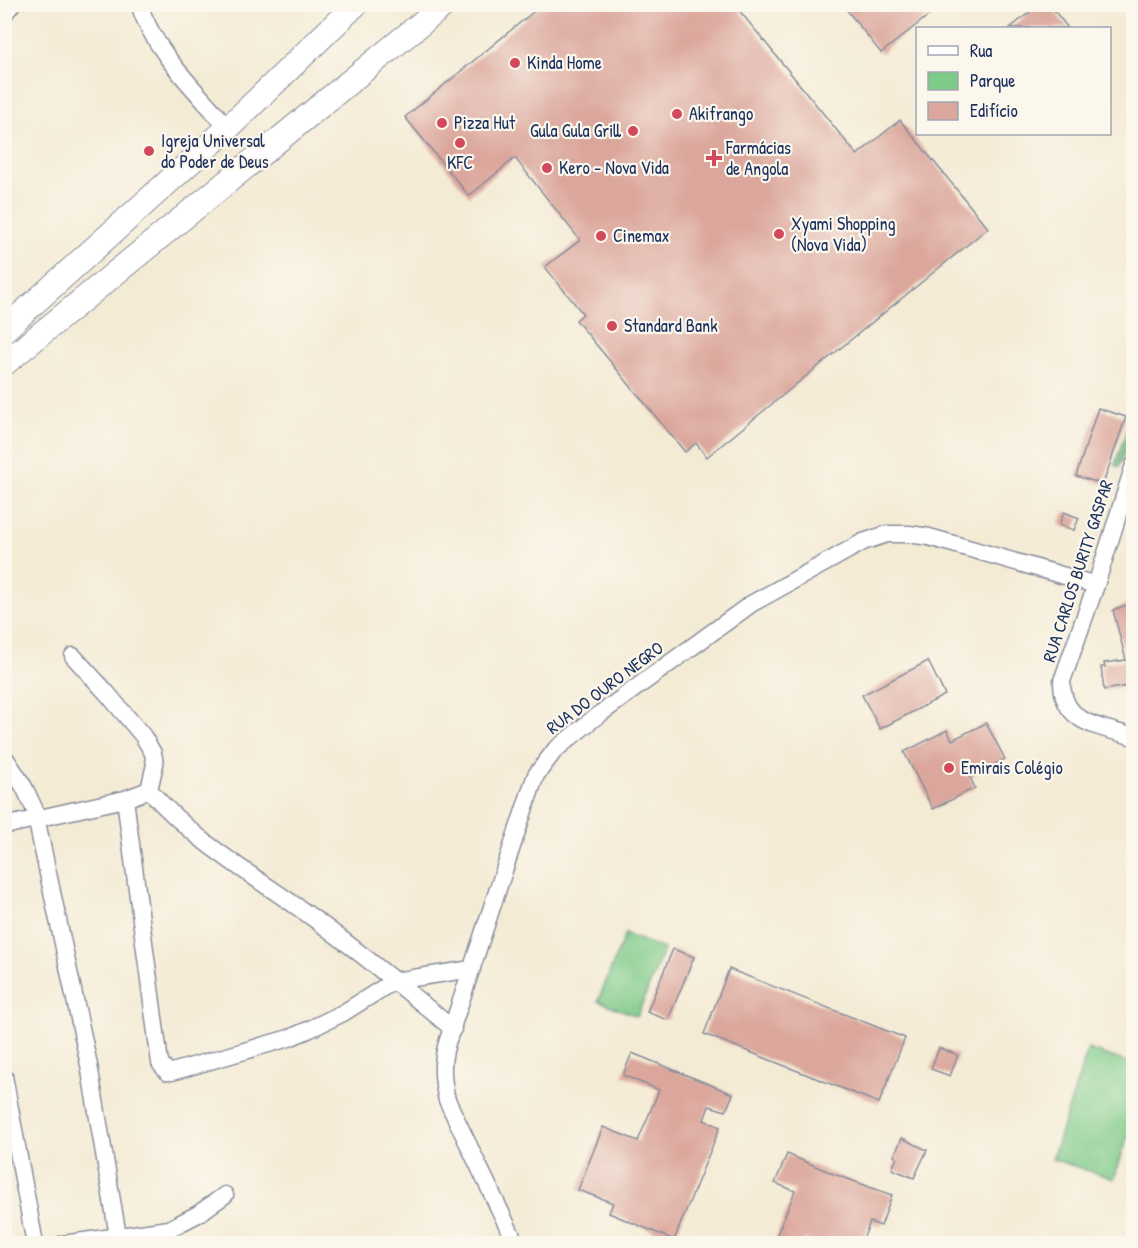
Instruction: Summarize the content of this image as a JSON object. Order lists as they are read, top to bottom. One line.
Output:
{"streets":{"street":["RUA CARLOS BURITY GASPAR","RUA DO OURO NEGRO"]},"crossings":[["RUA CARLOS BURITY GASPAR","RUA DO OURO NEGRO"]],"places":{"other":["Kinda Home","Akifrango","Pizza Hut","Gula Gula Grill","KFC","Igreja Universal do Poder de Deus","Kero - Nova Vida","Xyami Shopping (Nova Vida)","Cinemax","Standard Bank","Emirais Colégio"],"health":["Farmácias de Angola"]},"legend":["Rua","Parque","Edifício"]}
